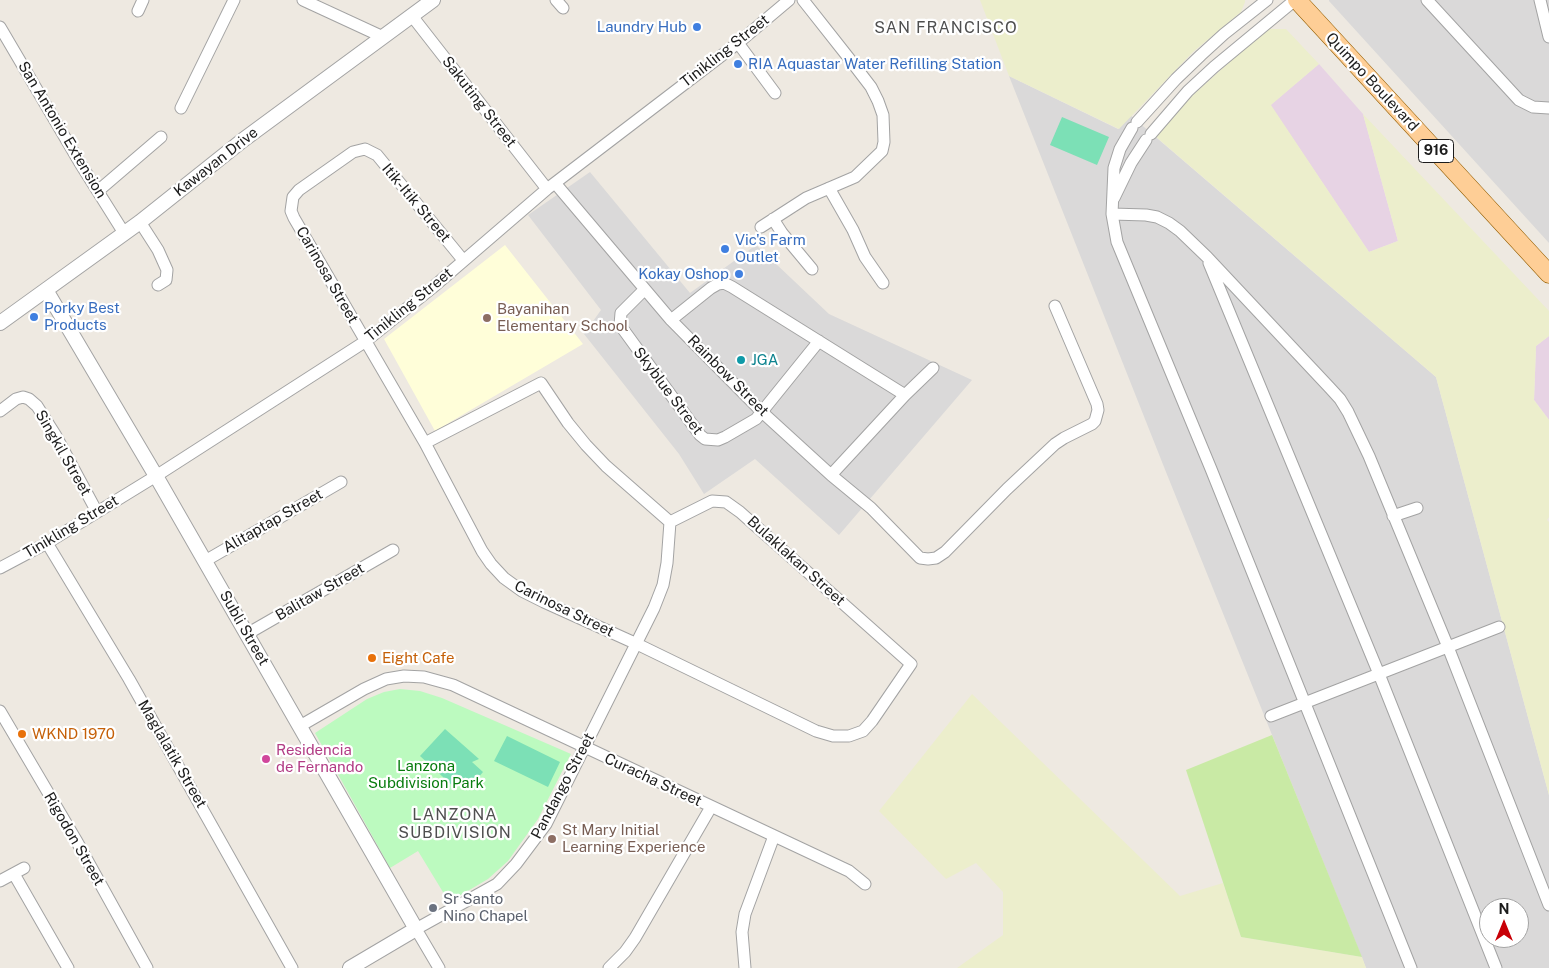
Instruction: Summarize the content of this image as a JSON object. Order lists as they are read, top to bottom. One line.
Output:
{"streets":{"main road":["Quimpo Boulevard","916"],"street":["Tinikling Street","Sakuting Street","San Antonio Extension","Kawayan Drive","Itik-Itik Street","Carinosa Street","Rainbow Street","Skyblue Street","Singkil Street","Alitaptap Street","Bulaklakan Street","Balitaw Street","Subli Street","Maglalatik Street","Curacha Street","Pandango Street","Rigodon Street"]},"crossings":[["Tinikling Street","Sakuting Street"],["Tinikling Street","Itik-Itik Street"],["Tinikling Street","Carinosa Street"],["Tinikling Street","Rainbow Street"],["Tinikling Street","Singkil Street"],["Tinikling Street","Subli Street"],["Tinikling Street","Maglalatik Street"],["Sakuting Street","Kawayan Drive"],["Sakuting Street","Rainbow Street"],["San Antonio Extension","Kawayan Drive"],["Kawayan Drive","Subli Street"],["Itik-Itik Street","Carinosa Street"],["Carinosa Street","Bulaklakan Street"],["Carinosa Street","Pandango Street"],["Rainbow Street","Skyblue Street"],["Alitaptap Street","Subli Street"],["Bulaklakan Street","Pandango Street"],["Balitaw Street","Subli Street"],["Subli Street","Curacha Street"],["Subli Street","Pandango Street"],["Curacha Street","Pandango Street"]],"districts":["SAN FRANCISCO","LANZONA SUBDIVISION"],"parks":["Lanzona Subdivision Park"],"places":["Laundry Hub","RIA Aquastar Water Refilling Station","Vic's Farm Outlet","Kokay Oshop","Porky Best Products","Bayanihan Elementary School","JGA","Eight Cafe","WKND 1970","Residencia de Fernando","St Mary Initial Learning Experience","Sr Santo Nino Chapel"],"north":"top"}
